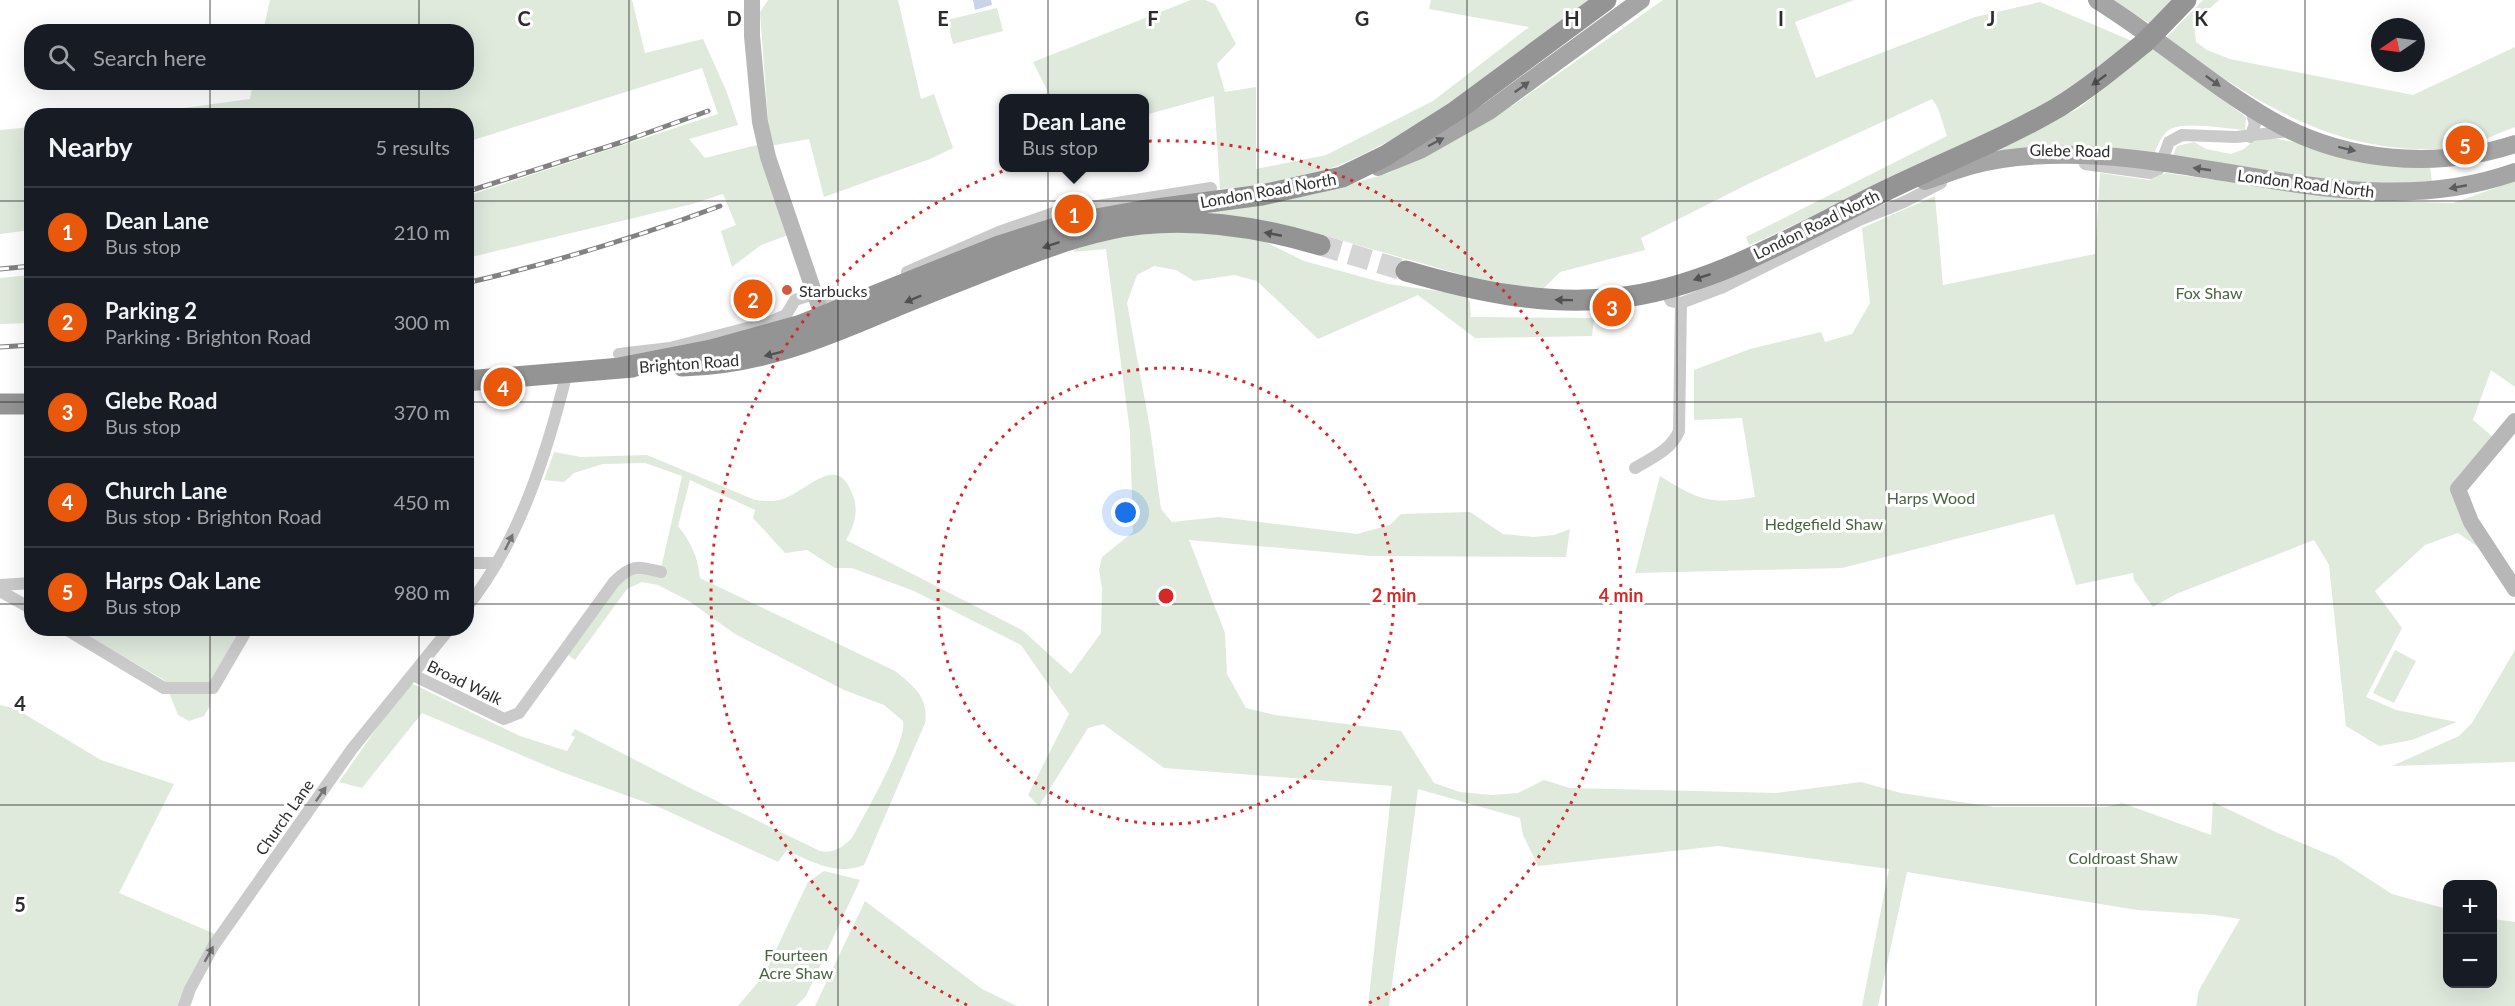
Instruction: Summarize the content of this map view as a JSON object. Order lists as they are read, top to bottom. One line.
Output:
{"streets":{"highway":["London Road North","Brighton Road"],"street":["Glebe Road","Broad Walk","Church Lane"]},"crossings":[["Glebe Road","London Road North"],["London Road North","Brighton Road"],["Broad Walk","Church Lane"]],"one_way":["Church Lane"],"parks":["Fox Shaw","Harps Wood","Hedgefield Shaw","Coldroast Shaw","Fourteen Acre Shaw"],"places":["Starbucks"],"north":"left","page":{"search":"Search here","popup":["Dean Lane","Bus stop"],"heading":["Nearby","5 results"],"pins":["5","1","2","3","4"],"list":[{"mark":"1","name":"Dean Lane","note":"Bus stop","value":"210 m"},{"mark":"2","name":"Parking 2","note":"Parking · Brighton Road","value":"300 m"},{"mark":"3","name":"Glebe Road","note":"Bus stop","value":"370 m"},{"mark":"4","name":"Church Lane","note":"Bus stop · Brighton Road","value":"450 m"},{"mark":"5","name":"Harps Oak Lane","note":"Bus stop","value":"980 m"}],"map_buttons":["+","−"]},"grid":{"columns":["C","D","E","F","G","H","I","J","K"],"rows":["4","5"]},"rings":["2 min","4 min"]}
